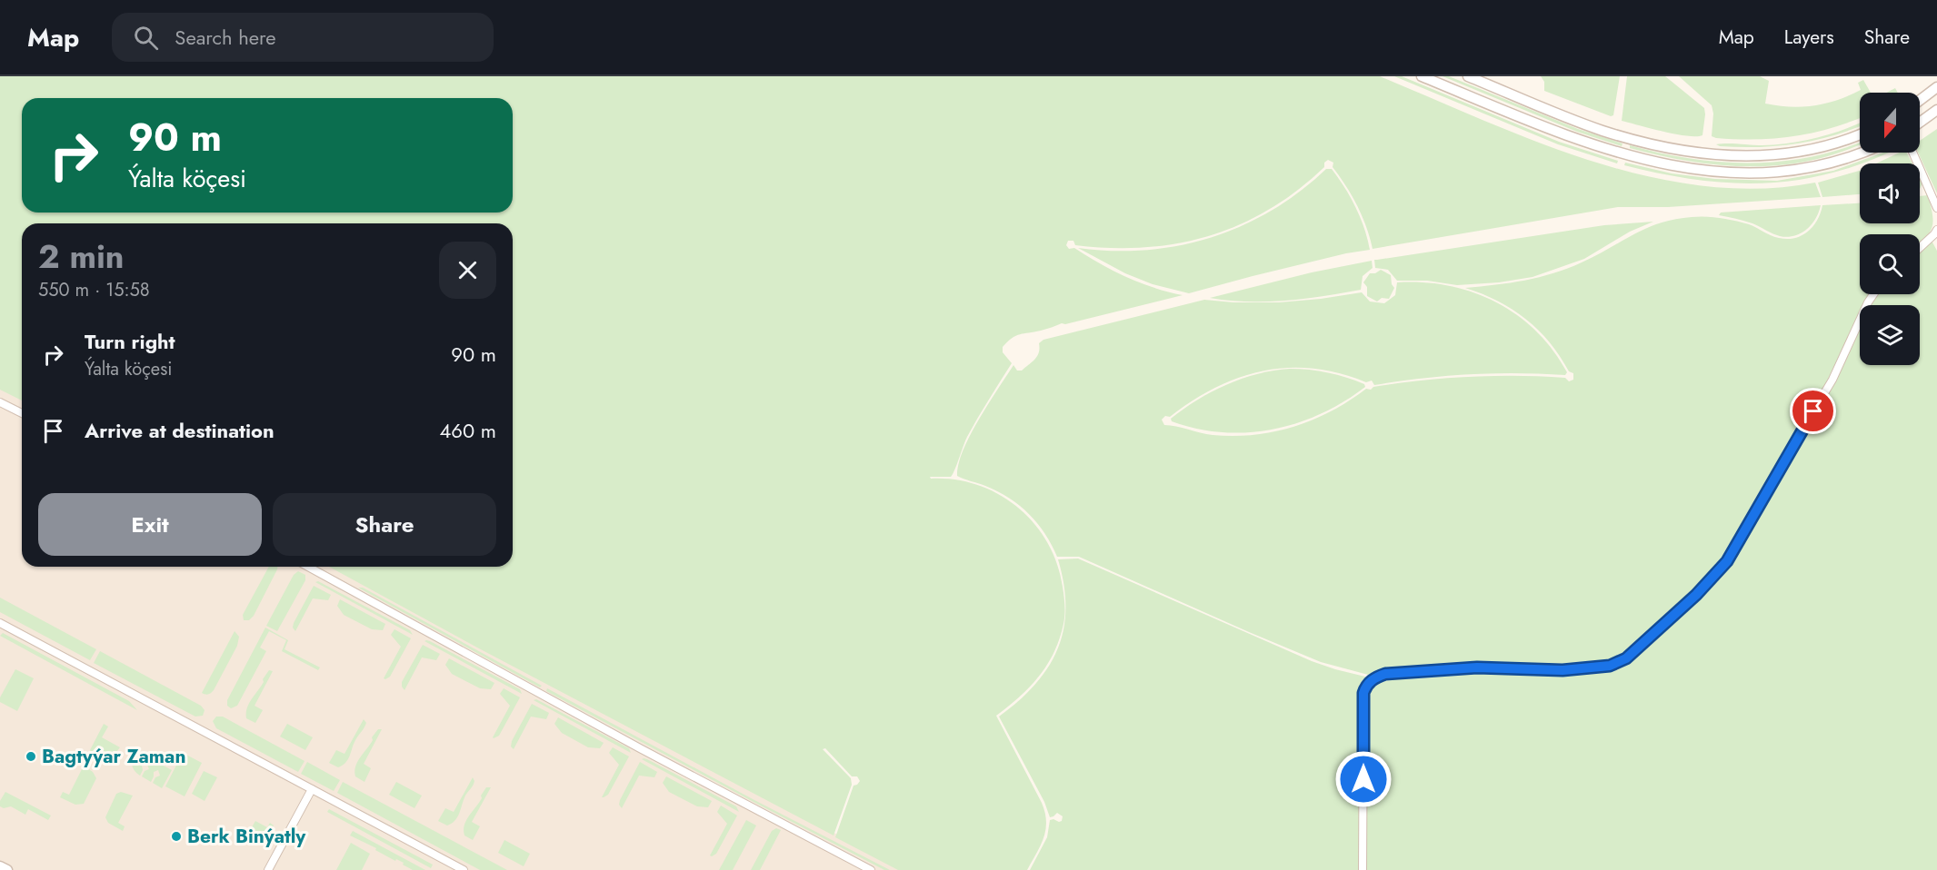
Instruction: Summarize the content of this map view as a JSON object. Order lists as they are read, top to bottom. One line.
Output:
{"places":["Bagtyýar Zaman","Berk Binýatly"],"north":"bottom","page":{"header":"Map","search":"Search here","nav":["Map","Layers","Share"],"turn":["90 m","Ýalta köçesi"],"heading":["2 min","550 m · 15:58"],"list":[{"name":"Turn right","note":"Ýalta köçesi","value":"90 m"},{"name":"Arrive at destination","value":"460 m"}],"buttons":["Exit","Share"]}}
